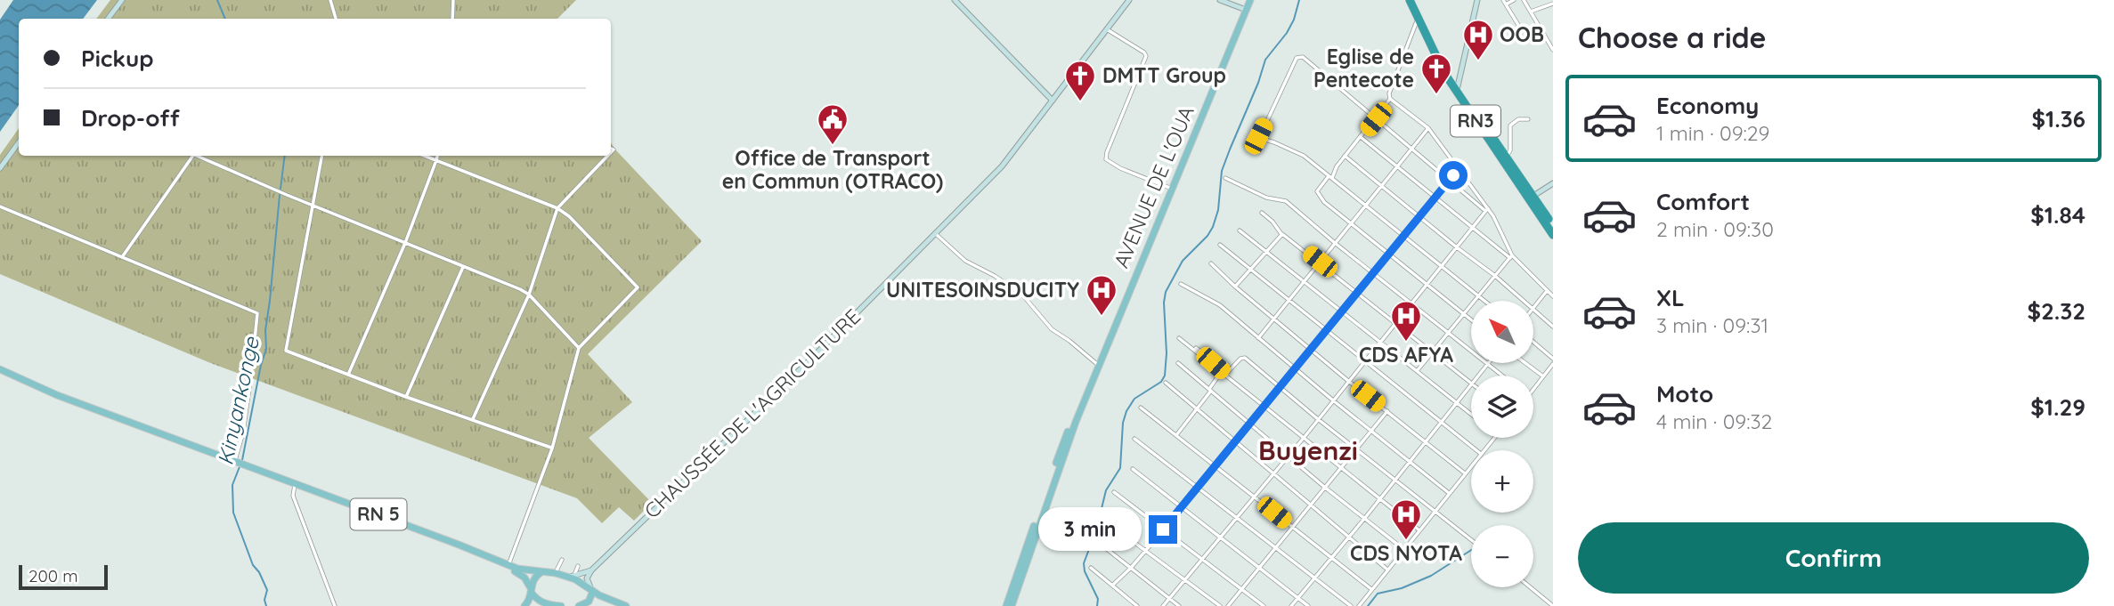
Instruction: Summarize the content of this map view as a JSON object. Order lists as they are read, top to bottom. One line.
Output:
{"streets":{"highway":["RN3"],"main road":["AVENUE DE L'OUA","RN 5"],"street":["CHAUSSÉE DE L'AGRICULTURE"]},"districts":["Buyenzi"],"water":["Kinyankonge"],"places":{"hospital":["OOB","UNITESOINSDUCITY","CDS AFYA","CDS NYOTA"],"church":["Eglise de Pentecote","DMTT Group"],"public building":["Office de Transport en Commun (OTRACO)"]},"scale_bar":"200 m","north":"top left","page":{"heading":"Choose a ride","banner":["Pickup","Drop-off"],"list":[{"name":"Economy","note":"1 min · 09:29","value":"$1.36"},{"name":"Comfort","note":"2 min · 09:30","value":"$1.84"},{"name":"XL","note":"3 min · 09:31","value":"$2.32"},{"name":"Moto","note":"4 min · 09:32","value":"$1.29"}],"map_buttons":["+","−"],"bubble":"3 min","buttons":"Confirm","scale":"200 m"}}
